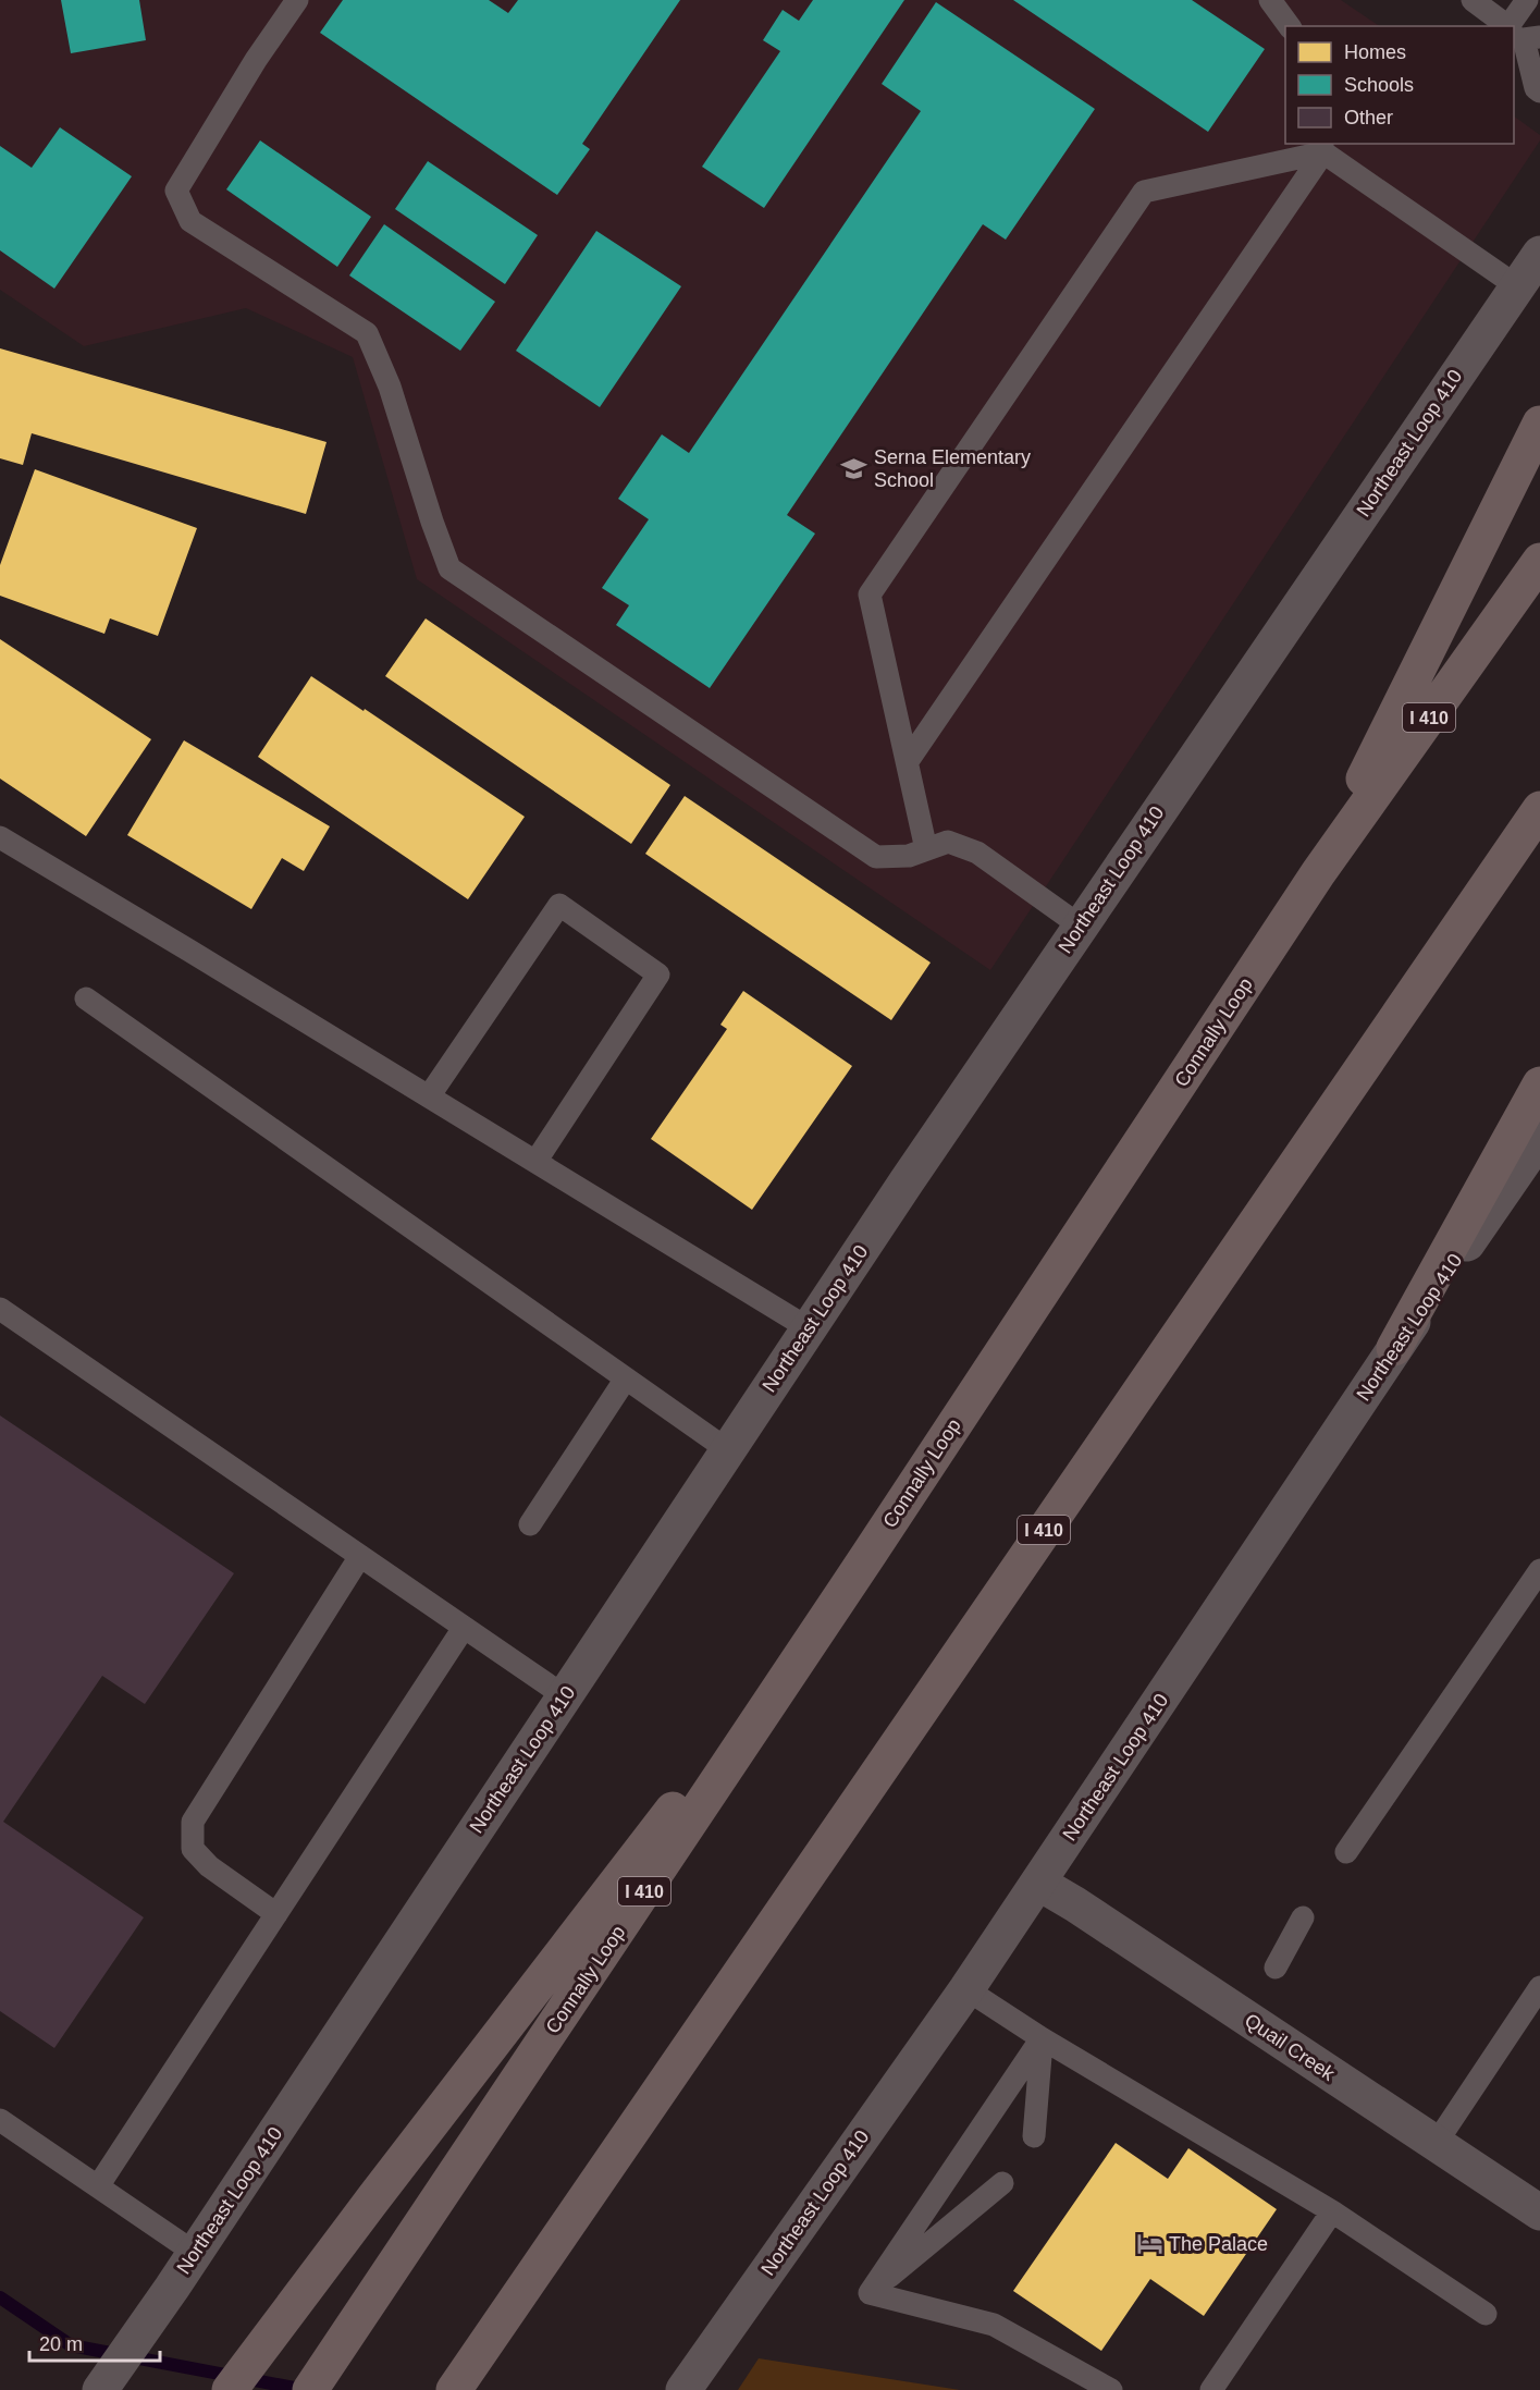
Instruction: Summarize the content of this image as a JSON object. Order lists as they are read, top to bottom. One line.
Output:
{"streets":{"highway":["I 410","Connally Loop"],"main road":["Northeast Loop 410","Quail Creek"]},"crossings":[["Northeast Loop 410","Quail Creek"]],"places":{"school or university":["Serna Elementary School"],"hotel":["The Palace"]},"legend":["Homes","Schools","Other"],"scale_bar":"20 m"}
